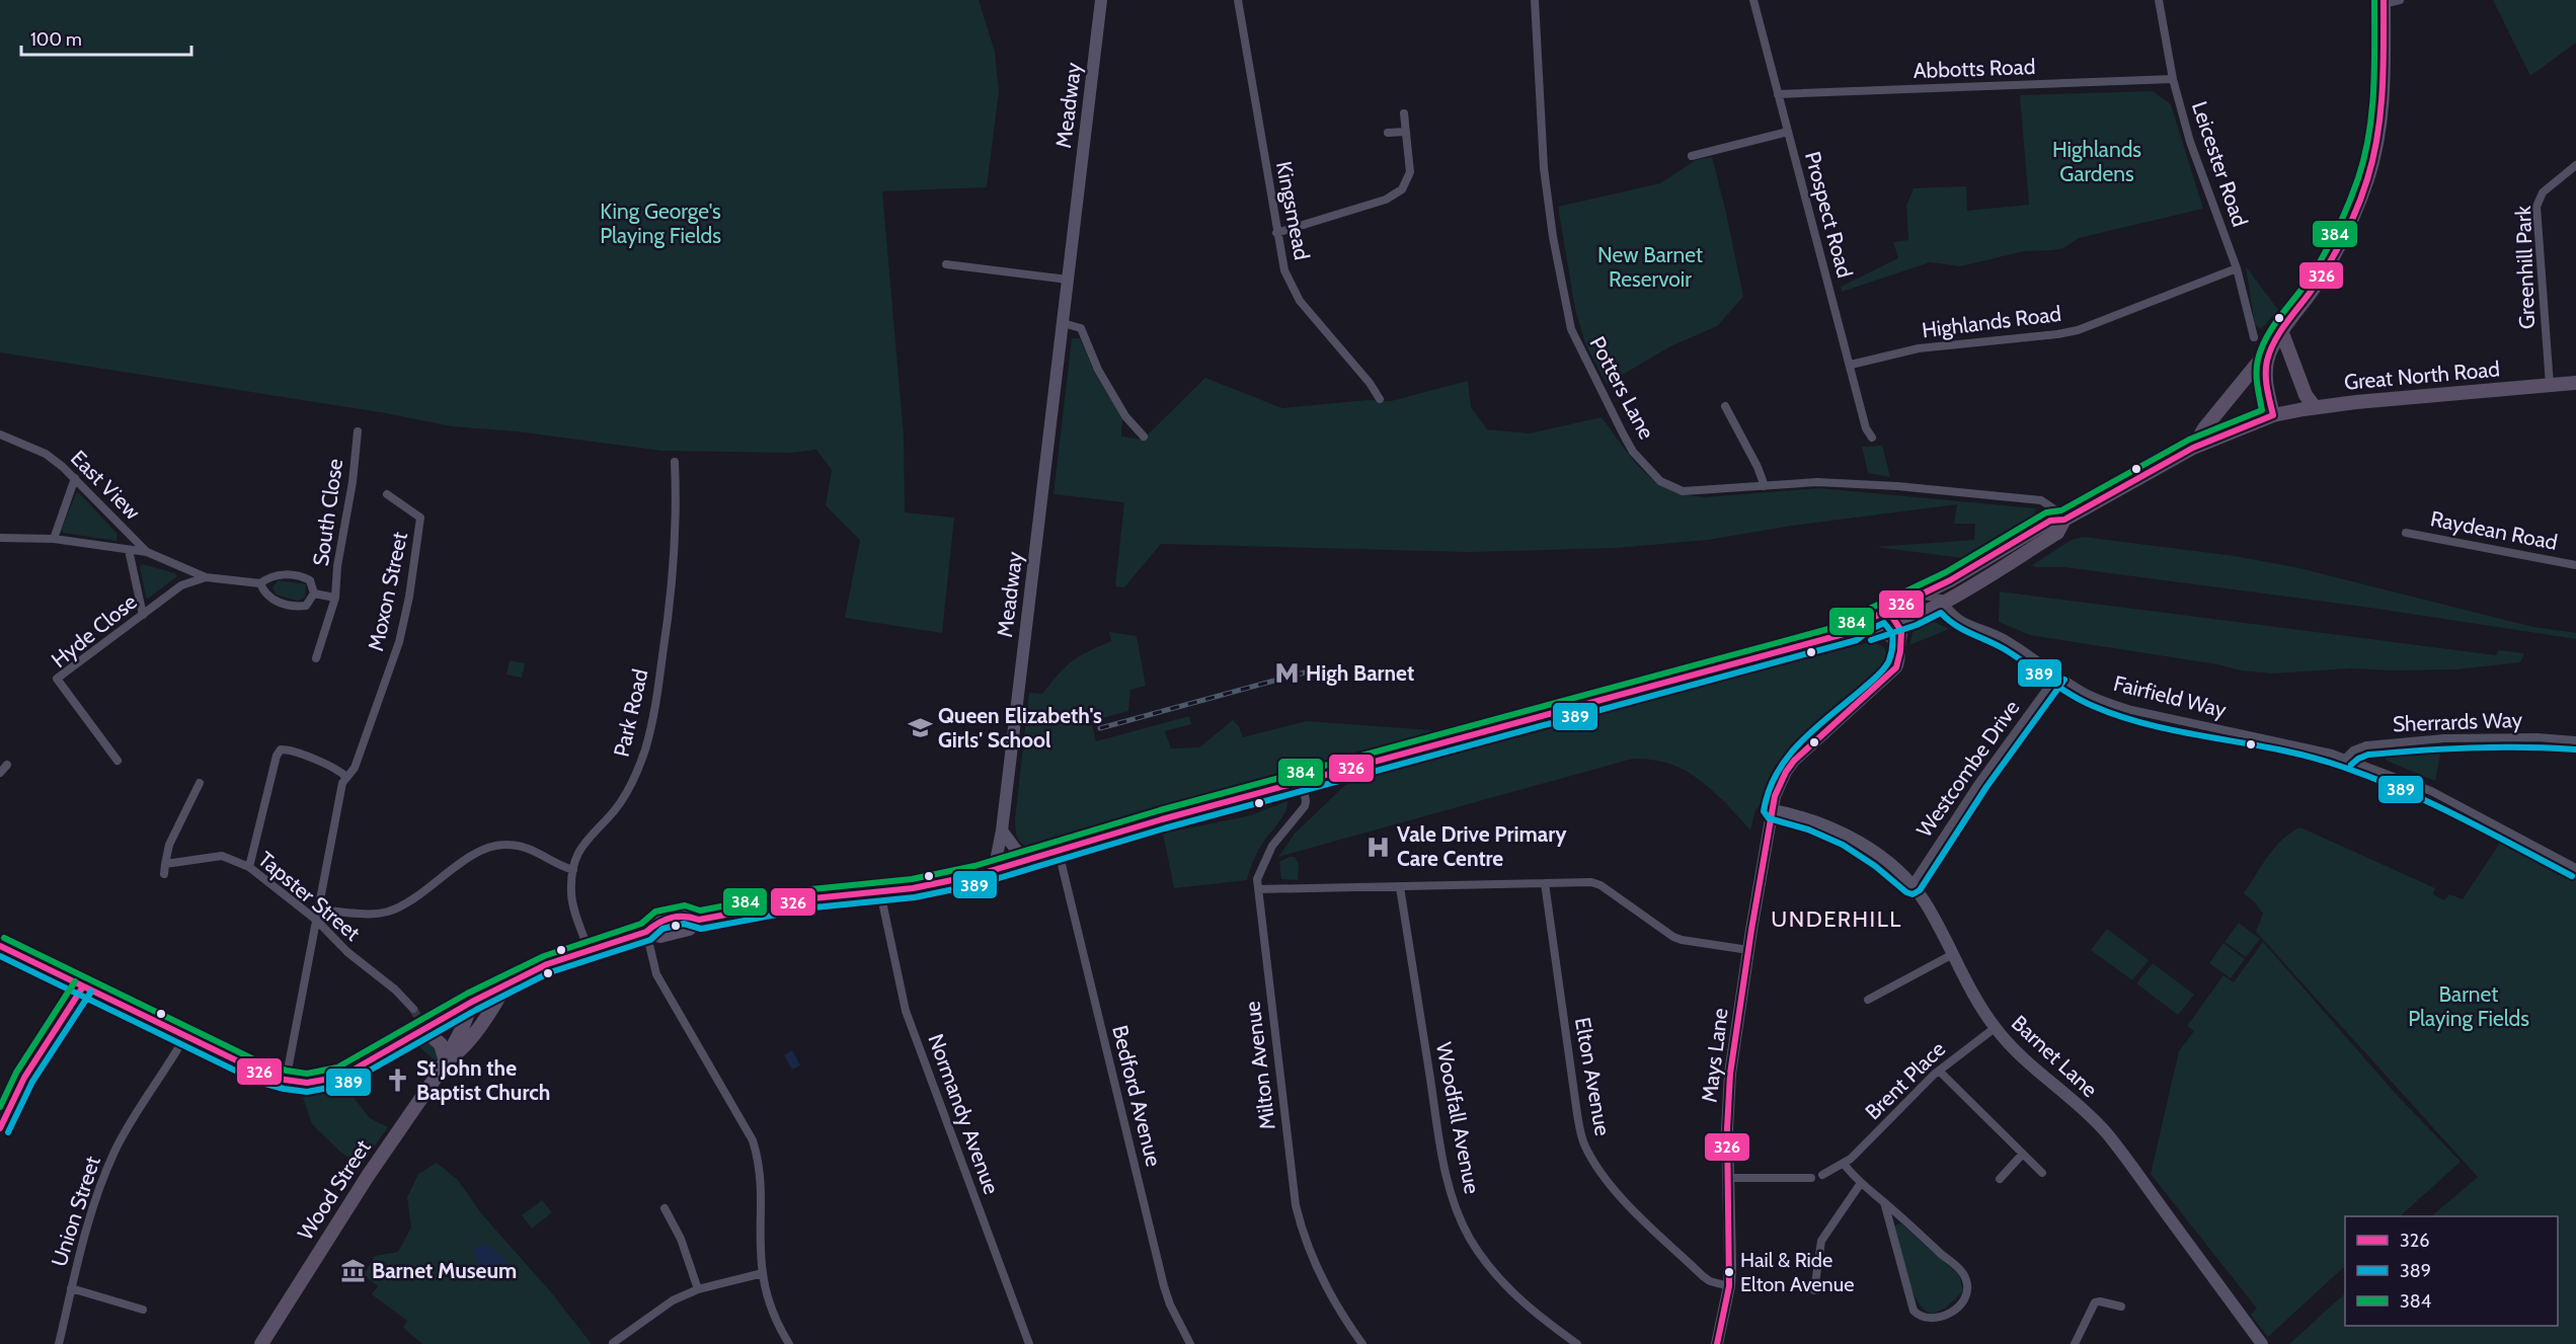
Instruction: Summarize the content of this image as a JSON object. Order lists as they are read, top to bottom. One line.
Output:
{"streets":{"main road":["Great North Road","Wood Street"],"street":["Abbotts Road","Meadway","Leicester Road","Kingsmead","Prospect Road","Greenhill Park","Highlands Road","Potters Lane","East View","South Close","Raydean Road","Moxon Street","Hyde Close","Fairfield Way","Park Road","Sherrards Way","Westcombe Drive","Tapster Street","Mays Lane","Barnet Lane","Milton Avenue","Elton Avenue","Brent Place","Bedford Avenue","Normandy Avenue","Woodfall Avenue","Union Street"]},"crossings":[["Abbotts Road","Leicester Road"],["Abbotts Road","Prospect Road"],["Leicester Road","Highlands Road"],["Prospect Road","Highlands Road"],["Greenhill Park","Great North Road"],["Great North Road","Potters Lane"],["South Close","Hyde Close"],["Moxon Street","Tapster Street"],["Fairfield Way","Sherrards Way"],["Fairfield Way","Westcombe Drive"],["Westcombe Drive","Barnet Lane"],["Mays Lane","Barnet Lane"],["Mays Lane","Elton Avenue"],["Barnet Lane","Brent Place"]],"districts":["UNDERHILL"],"parks":["Highlands Gardens","King George's Playing Fields","New Barnet Reservoir","Barnet Playing Fields"],"places":{"metro station":["High Barnet"],"school or university":["Queen Elizabeth's Girls' School"],"hospital":["Vale Drive Primary Care Centre"],"church":["St John the Baptist Church"],"museum":["Barnet Museum"],"other":["Hail & Ride Elton Avenue"]},"lines":["transit line 326","transit line 384","transit line 389"],"legend":["326","389","384"],"scale_bar":"100 m"}
